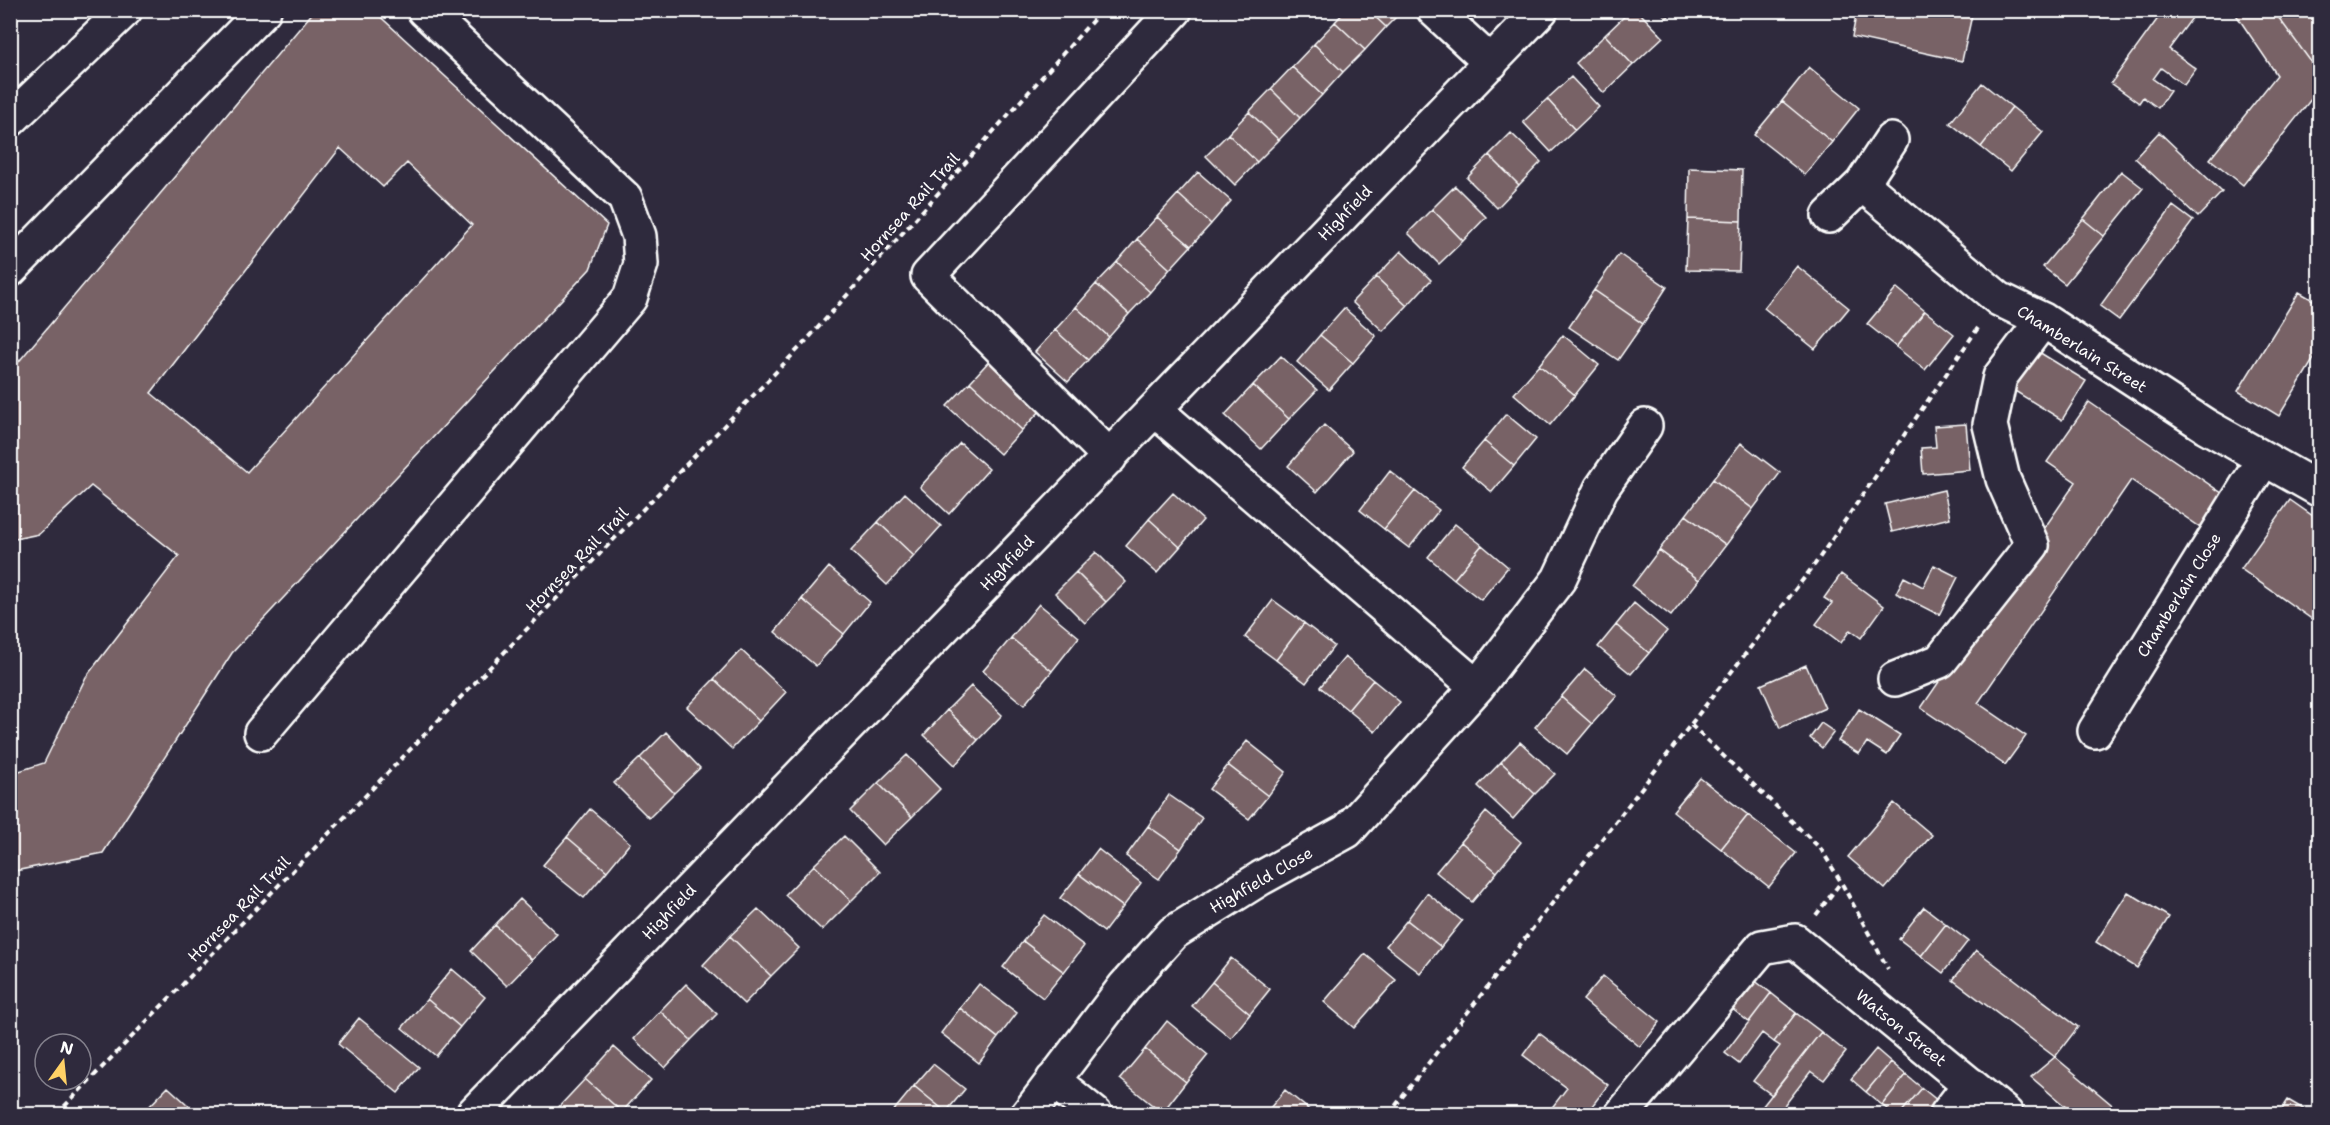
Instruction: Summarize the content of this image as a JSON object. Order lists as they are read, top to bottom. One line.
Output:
{"streets":{"street":["Highfield","Chamberlain Street","Chamberlain Close","Highfield Close","Watson Street"],"path":["Hornsea Rail Trail"]},"crossings":[["Chamberlain Street","Chamberlain Close"]],"north":"top"}
